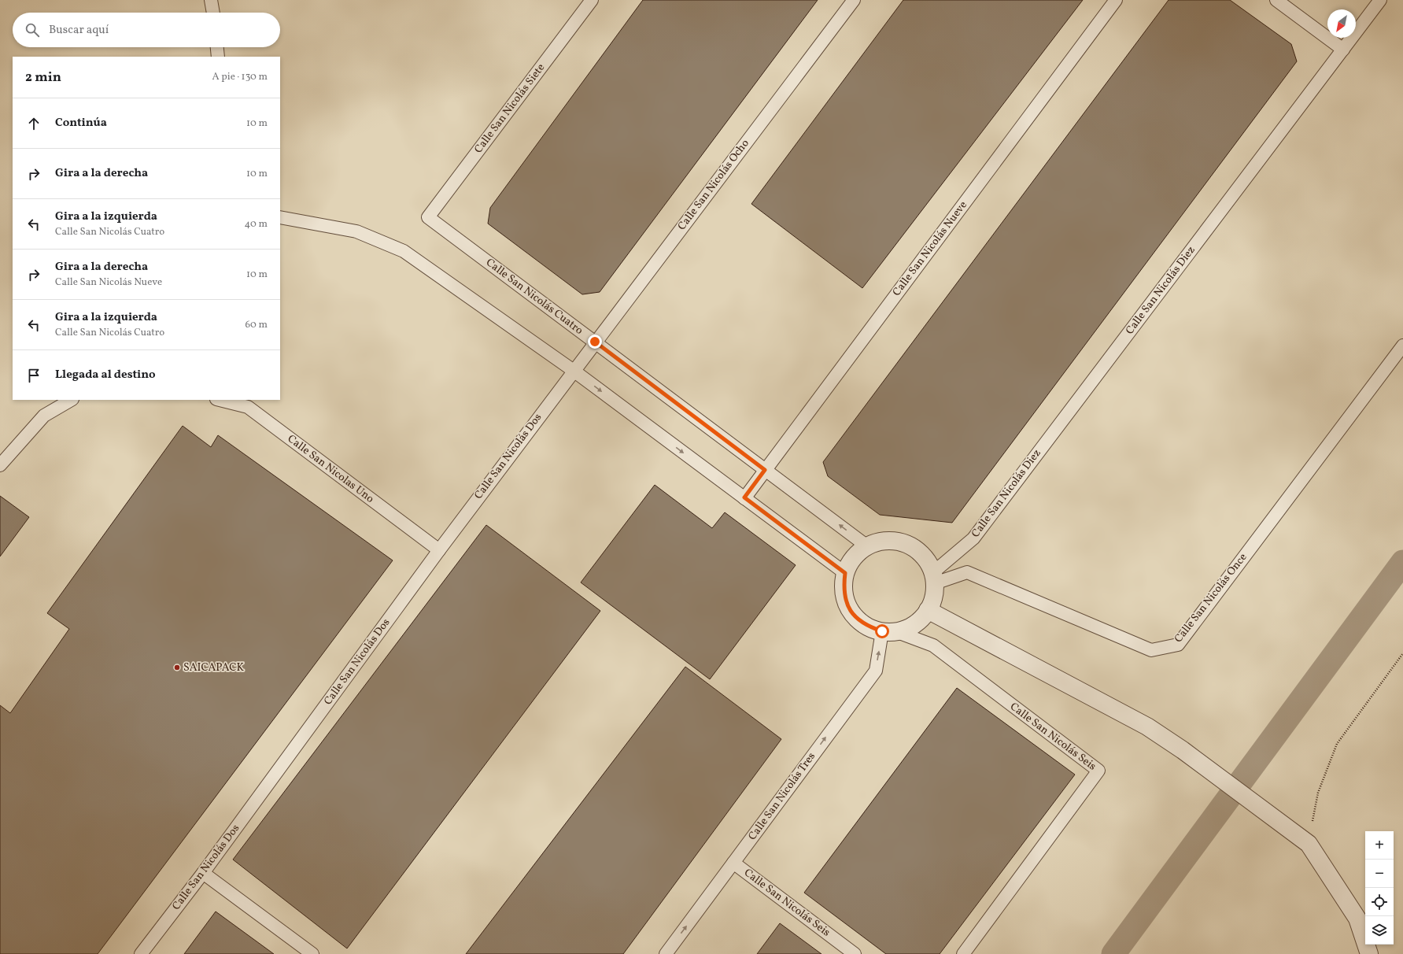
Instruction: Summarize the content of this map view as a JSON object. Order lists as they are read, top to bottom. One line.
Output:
{"streets":{"lane":["Calle San Nicolás Siete","Calle San Nicolás Ocho","Calle San Nicolás Nueve","Calle San Nicolás Diez","Calle San Nicolás Cuatro","Calle San Nicolás Dos","Calle San Nicolas Uno","Calle San Nicolás Once","Calle San Nicolás Seis","Calle San Nicolás Tres"]},"crossings":[["Calle San Nicolás Siete","Calle San Nicolás Cuatro"],["Calle San Nicolás Ocho","Calle San Nicolás Cuatro"],["Calle San Nicolás Ocho","Calle San Nicolás Dos"],["Calle San Nicolás Nueve","Calle San Nicolás Cuatro"],["Calle San Nicolás Diez","Calle San Nicolás Cuatro"],["Calle San Nicolás Diez","Calle San Nicolás Once"],["Calle San Nicolás Diez","Calle San Nicolás Seis"],["Calle San Nicolás Diez","Calle San Nicolás Tres"],["Calle San Nicolás Cuatro","Calle San Nicolás Once"],["Calle San Nicolás Cuatro","Calle San Nicolás Seis"],["Calle San Nicolás Cuatro","Calle San Nicolás Tres"],["Calle San Nicolás Dos","Calle San Nicolas Uno"],["Calle San Nicolás Once","Calle San Nicolás Seis"],["Calle San Nicolás Once","Calle San Nicolás Tres"],["Calle San Nicolás Seis","Calle San Nicolás Tres"]],"one_way":["Calle San Nicolás Tres"],"places":["SAICAPACK"],"north":"bottom left","page":{"search":"Buscar aquí","heading":["2 min","A pie · 130 m"],"list":[["Continúa","10 m"],["Gira a la derecha","10 m"],["Gira a la izquierda","Calle San Nicolás Cuatro","40 m"],["Gira a la derecha","Calle San Nicolás Nueve","10 m"],["Gira a la izquierda","Calle San Nicolás Cuatro","60 m"],"Llegada al destino"],"map_buttons":["+","−"]}}
